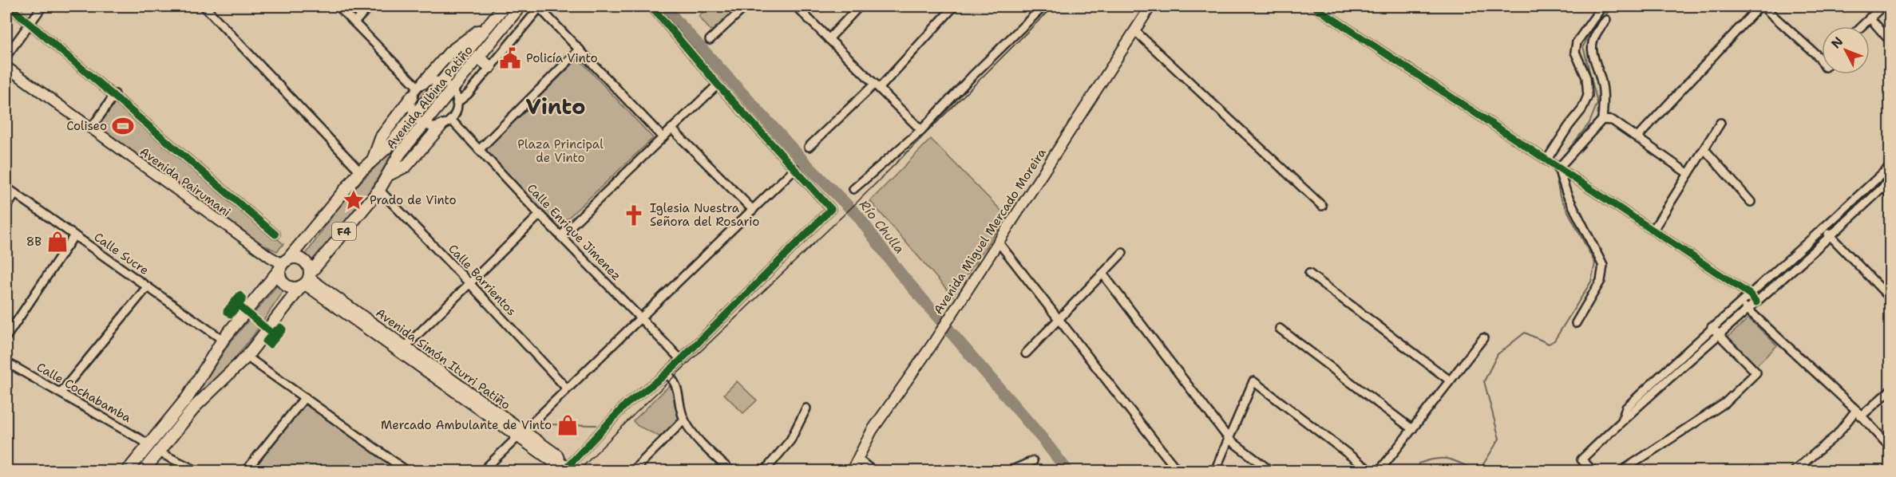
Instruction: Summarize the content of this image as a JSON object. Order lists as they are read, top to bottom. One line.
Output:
{"streets":{"highway":["Avenida Albina Patiño","F4"],"main road":["Avenida Pairumani","Avenida Miguel Mercado Moreira","Avenida Simón Iturri Patiño"],"street":["Calle Enrique Jimenez","Calle Sucre","Calle Barrientos","Calle Cochabamba"]},"crossings":[["Avenida Albina Patiño","Avenida Pairumani"],["Avenida Albina Patiño","Calle Sucre"],["Avenida Albina Patiño","Calle Barrientos"],["Avenida Albina Patiño","Avenida Simón Iturri Patiño"],["Avenida Albina Patiño","Calle Cochabamba"],["Avenida Pairumani","Avenida Simón Iturri Patiño"]],"districts":["Vinto"],"water":["Río Chulla"],"parks":["Plaza Principal de Vinto"],"places":{"public building":["Policía Vinto"],"sports":["Coliseo"],"place":["Prado de Vinto"],"church":["Iglesia Nuestra Señora del Rosario"],"shop":["8B","Mercado Ambulante de Vinto"]},"north":"top left"}
